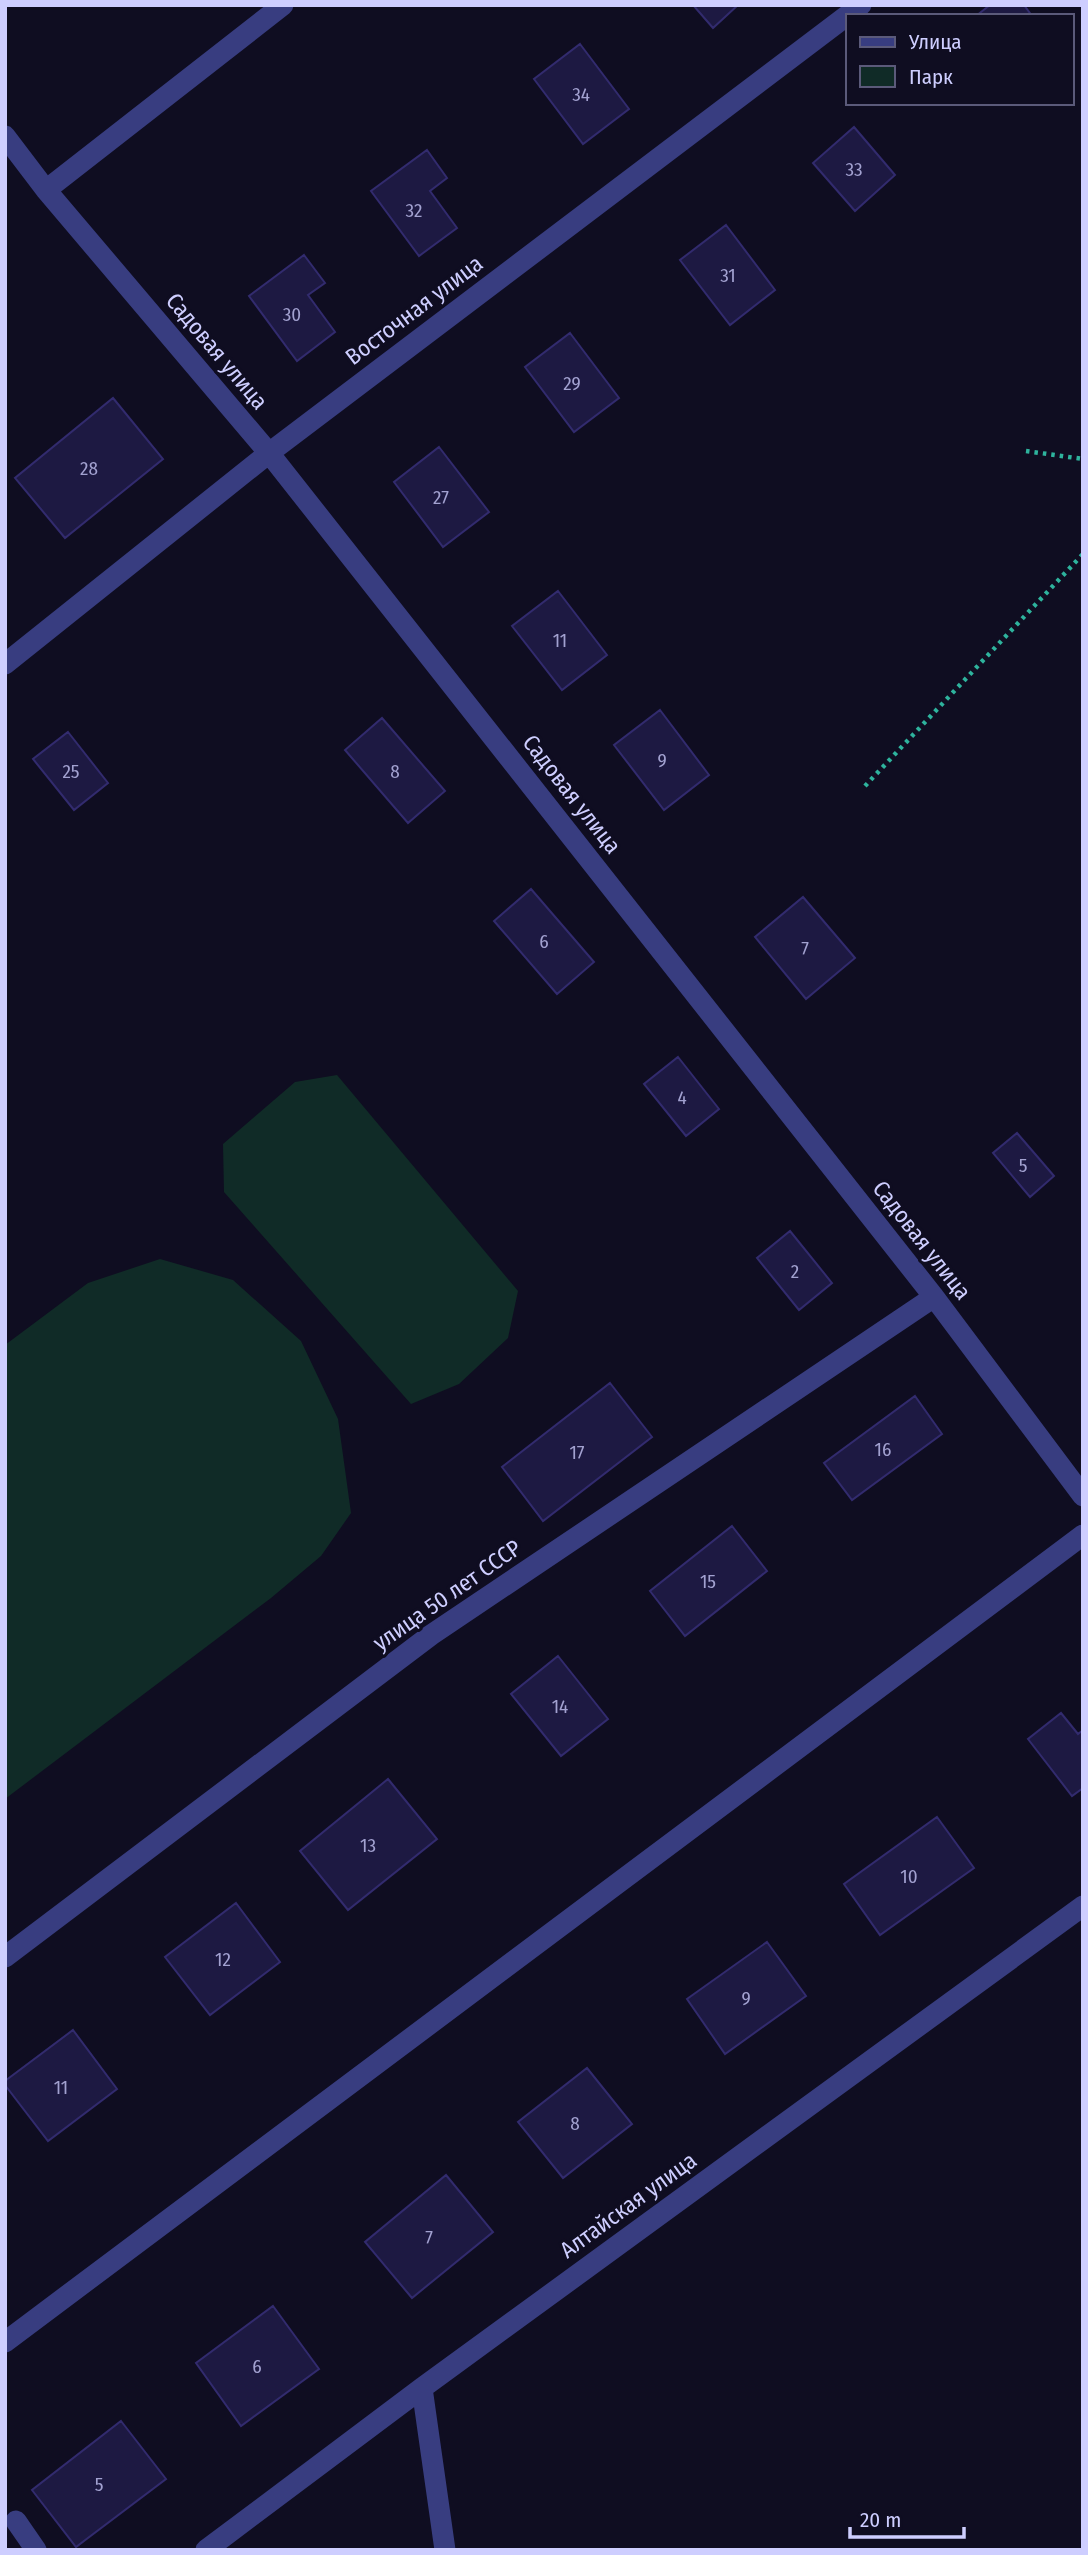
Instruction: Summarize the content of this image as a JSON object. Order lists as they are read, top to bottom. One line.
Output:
{"streets":{"street":["Восточная улица","Садовая улица","улица 50 лет СССР","Алтайская улица"]},"crossings":[["Восточная улица","Садовая улица"],["Садовая улица","улица 50 лет СССР"]],"house_numbers":["34","33","32","31","30","29","28","27","11","9","25","8","6","7","4","5","2","16","17","15","14","13","10","12","9","11","8","7","6","5"],"legend":["Улица","Парк"],"scale_bar":"20 m"}
